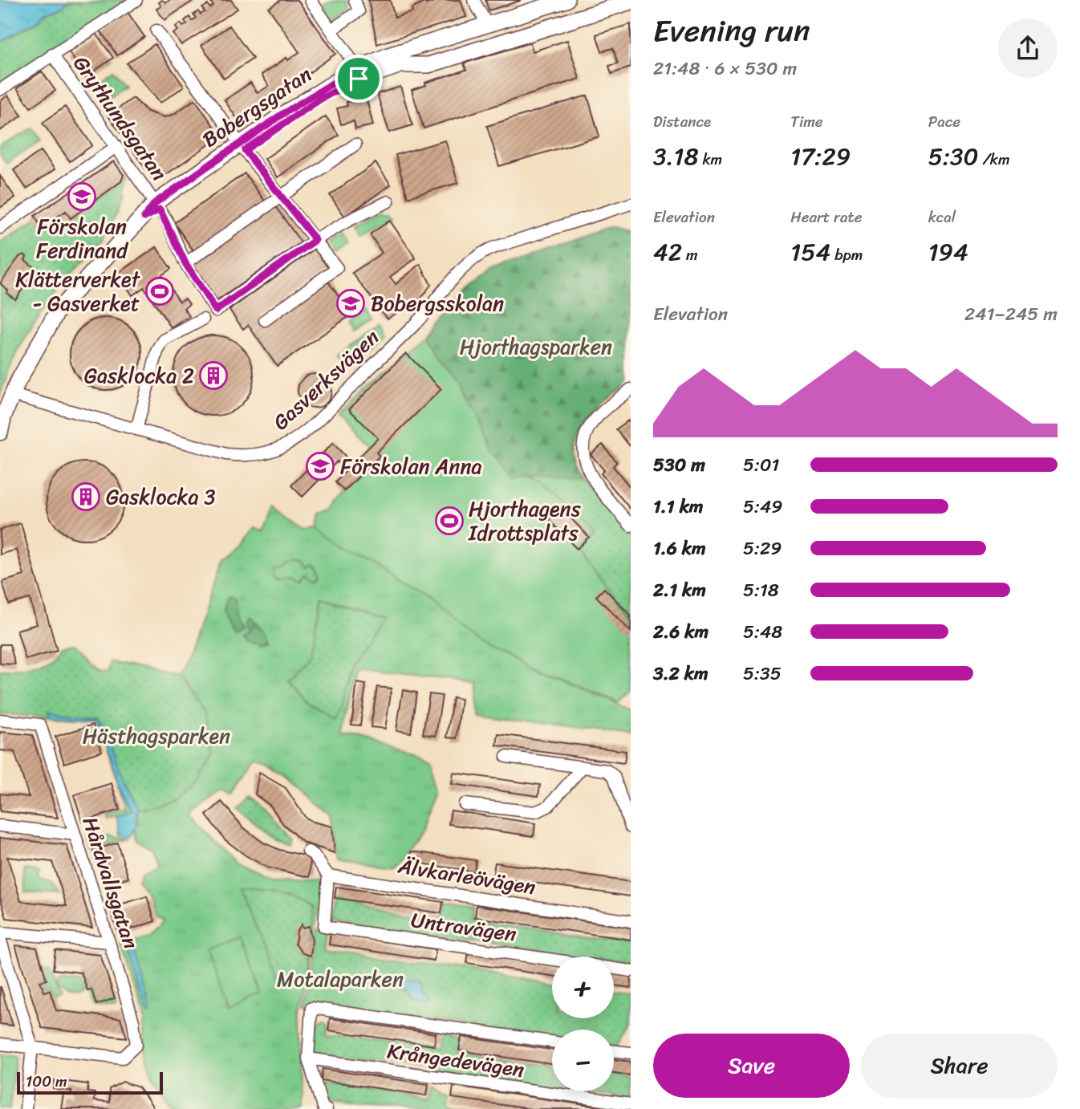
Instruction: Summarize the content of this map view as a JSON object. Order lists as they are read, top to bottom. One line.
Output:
{"streets":{"street":["Bobergsgatan","Grythundsgatan","Gasverksvägen","Älvkarleövägen","Hårdvallsgatan","Untravägen","Krångedevägen"]},"crossings":[["Bobergsgatan","Grythundsgatan"],["Bobergsgatan","Gasverksvägen"],["Älvkarleövägen","Untravägen"]],"parks":["Hjorthagsparken","Hästhagsparken","Motalaparken"],"places":{"school or university":["Förskolan Ferdinand","Bobergsskolan","Förskolan Anna"],"sports":["Klätterverket - Gasverket","Hjorthagens Idrottsplats"],"building":["Gasklocka 2","Gasklocka 3"]},"scale_bar":"100 m","page":{"heading":["Evening run","21:48 · 6 × 530 m"],"stats":[["Distance","3.18 km"],["Time","17:29"],["Pace","5:30 /km"],["Elevation","42 m"],["Heart rate","154 bpm"],["kcal","194"]],"chart":["Elevation","241–245 m"],"list":[{"name":"530 m","note":"5:01"},{"name":"1.1 km","note":"5:49"},{"name":"1.6 km","note":"5:29"},{"name":"2.1 km","note":"5:18"},{"name":"2.6 km","note":"5:48"},{"name":"3.2 km","note":"5:35"}],"map_buttons":["+","−"],"buttons":["Save","Share"],"scale":"100 m"}}
